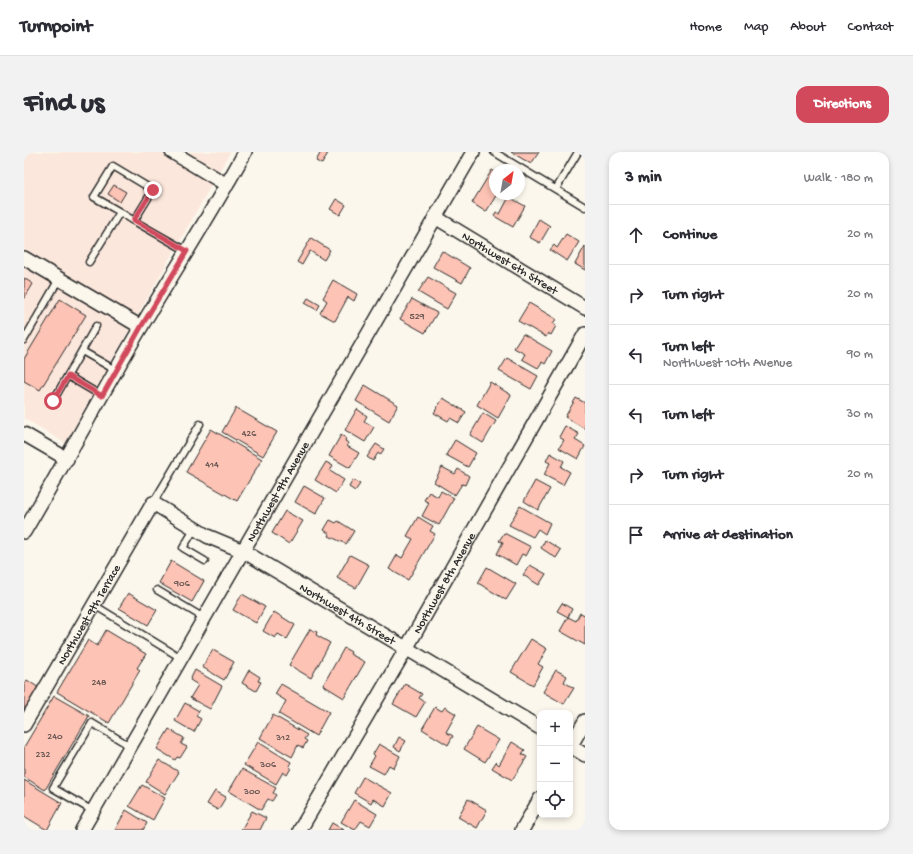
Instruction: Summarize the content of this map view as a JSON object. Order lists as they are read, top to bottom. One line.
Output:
{"streets":{"street":["Northwest 6th Street","Northwest 9th Avenue","Northwest 8th Avenue","Northwest 4th Street","Northwest 9th Terrace"]},"crossings":[["Northwest 6th Street","Northwest 9th Avenue"],["Northwest 9th Avenue","Northwest 4th Street"],["Northwest 8th Avenue","Northwest 4th Street"],["Northwest 4th Street","Northwest 9th Terrace"]],"house_numbers":["529","426","414","906","248","240","312","232","306","300"],"north":"top right","page":{"header":"Turnpoint","nav":["Home","Map","About","Contact"],"buttons":"Directions","title":"Find us","heading":["3 min","Walk · 180 m"],"list":[["Continue","20 m"],["Turn right","20 m"],["Turn left","Northwest 10th Avenue","90 m"],["Turn left","30 m"],["Turn right","20 m"],"Arrive at destination"],"map_buttons":["+","−"]}}
